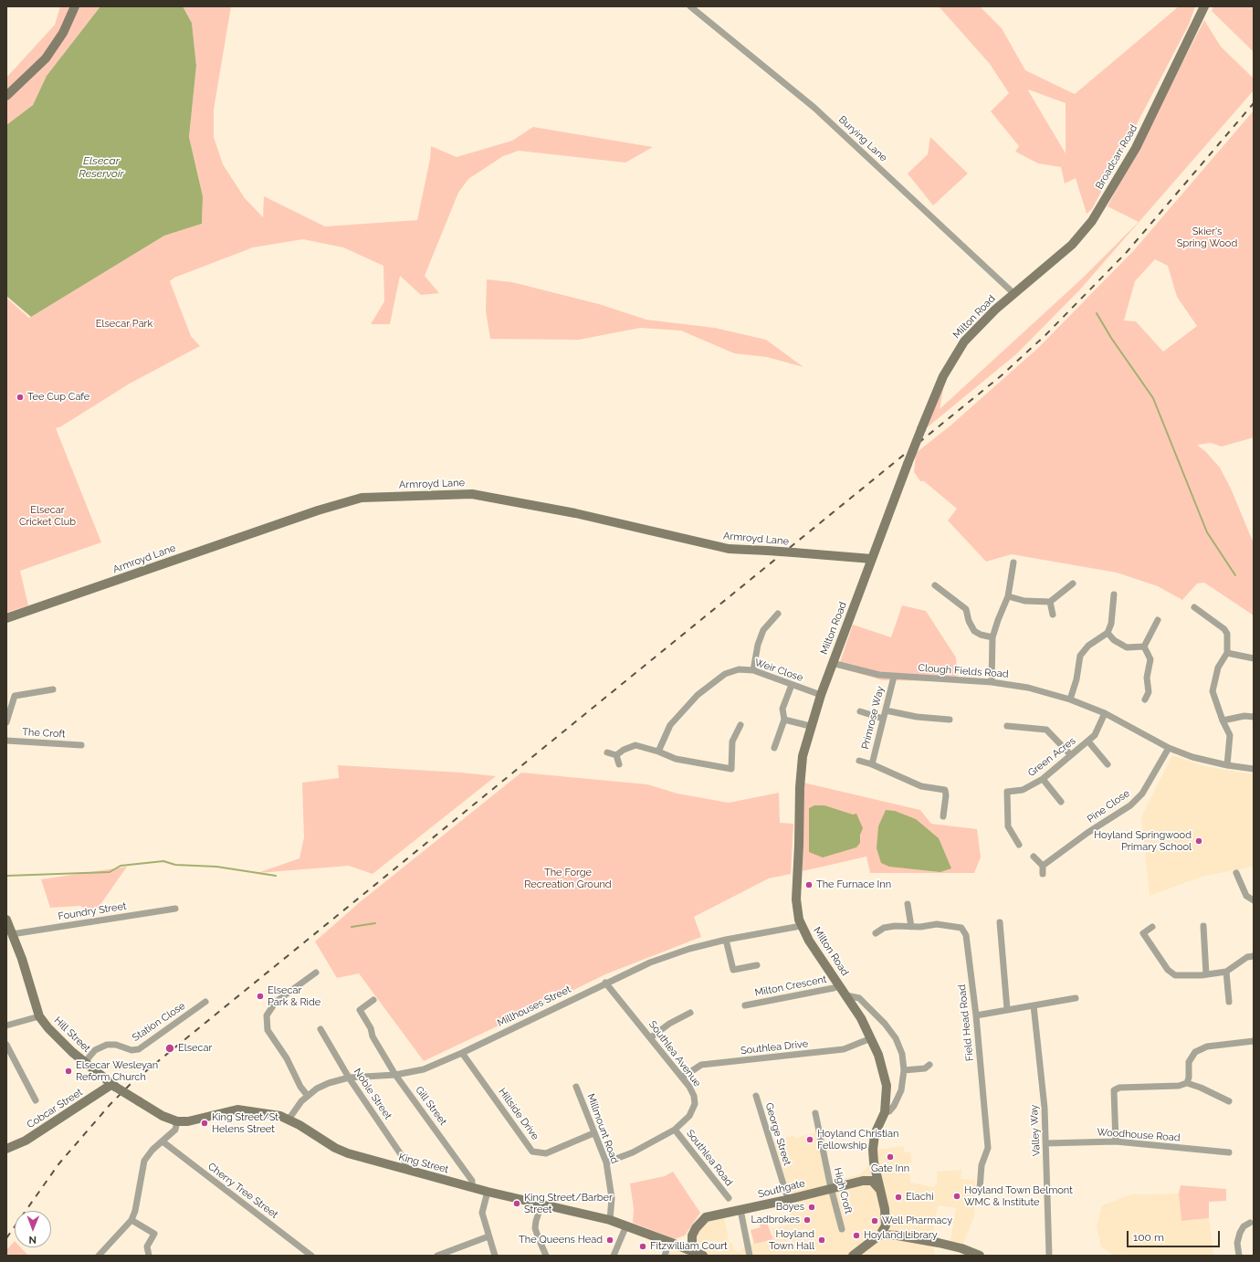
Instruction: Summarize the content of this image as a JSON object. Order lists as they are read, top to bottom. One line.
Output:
{"streets":{"street":["Burying Lane","Broadcarr Road","Milton Road","Armroyd Lane","Weir Close","Clough Fields Road","Primrose Way","The Croft","Green Acres","Pine Close","Foundry Street","Milton Crescent","Millhouses Street","Station Close","Field Head Road","Hill Street","Southlea Drive","Southlea Avenue","Noble Street","Gill Street","Cobcar Street","Hillside Drive","Millmount Road","Valley Way","George Street","Woodhouse Road","Southlea Road","King Street","Southgate","Cherry Tree Street","High Croft"]},"crossings":[["Burying Lane","Broadcarr Road"],["Burying Lane","Milton Road"],["Broadcarr Road","Milton Road"],["Milton Road","Armroyd Lane"],["Milton Road","Weir Close"],["Milton Road","Clough Fields Road"],["Milton Road","Milton Crescent"],["Milton Road","Millhouses Street"],["Milton Road","Southlea Drive"],["Milton Road","Southgate"],["Clough Fields Road","Primrose Way"],["Clough Fields Road","Green Acres"],["Clough Fields Road","Pine Close"],["Foundry Street","Hill Street"],["Millhouses Street","Southlea Avenue"],["Millhouses Street","Noble Street"],["Millhouses Street","Gill Street"],["Millhouses Street","Hillside Drive"],["Millhouses Street","King Street"],["Station Close","Hill Street"],["Hill Street","Cobcar Street"],["Hill Street","King Street"],["Southlea Drive","Southlea Avenue"],["Southlea Avenue","Millmount Road"],["Southlea Avenue","Southlea Road"],["Noble Street","King Street"],["Gill Street","King Street"],["Hillside Drive","Millmount Road"],["Millmount Road","King Street"],["Valley Way","Woodhouse Road"],["George Street","Southgate"],["Southgate","High Croft"]],"water":["Elsecar Reservoir"],"parks":["Skier's Spring Wood","Elsecar Park","Elsecar Cricket Club","The Forge Recreation Ground"],"places":["Tee Cup Cafe","Hoyland Springwood Primary School","The Furnace Inn","Elsecar Park & Ride","Elsecar","Elsecar Wesleyan Reform Church","King Street/St Helens Street","Hoyland Christian Fellowship","Gate Inn","Hoyland Town Belmont WMC & Institute","Elachi","King Street/Barber Street","Boyes","Ladbrokes","Well Pharmacy","Hoyland Library","The Queens Head","Hoyland Town Hall","Fitzwilliam Court"],"scale_bar":"100 m","north":"bottom"}
